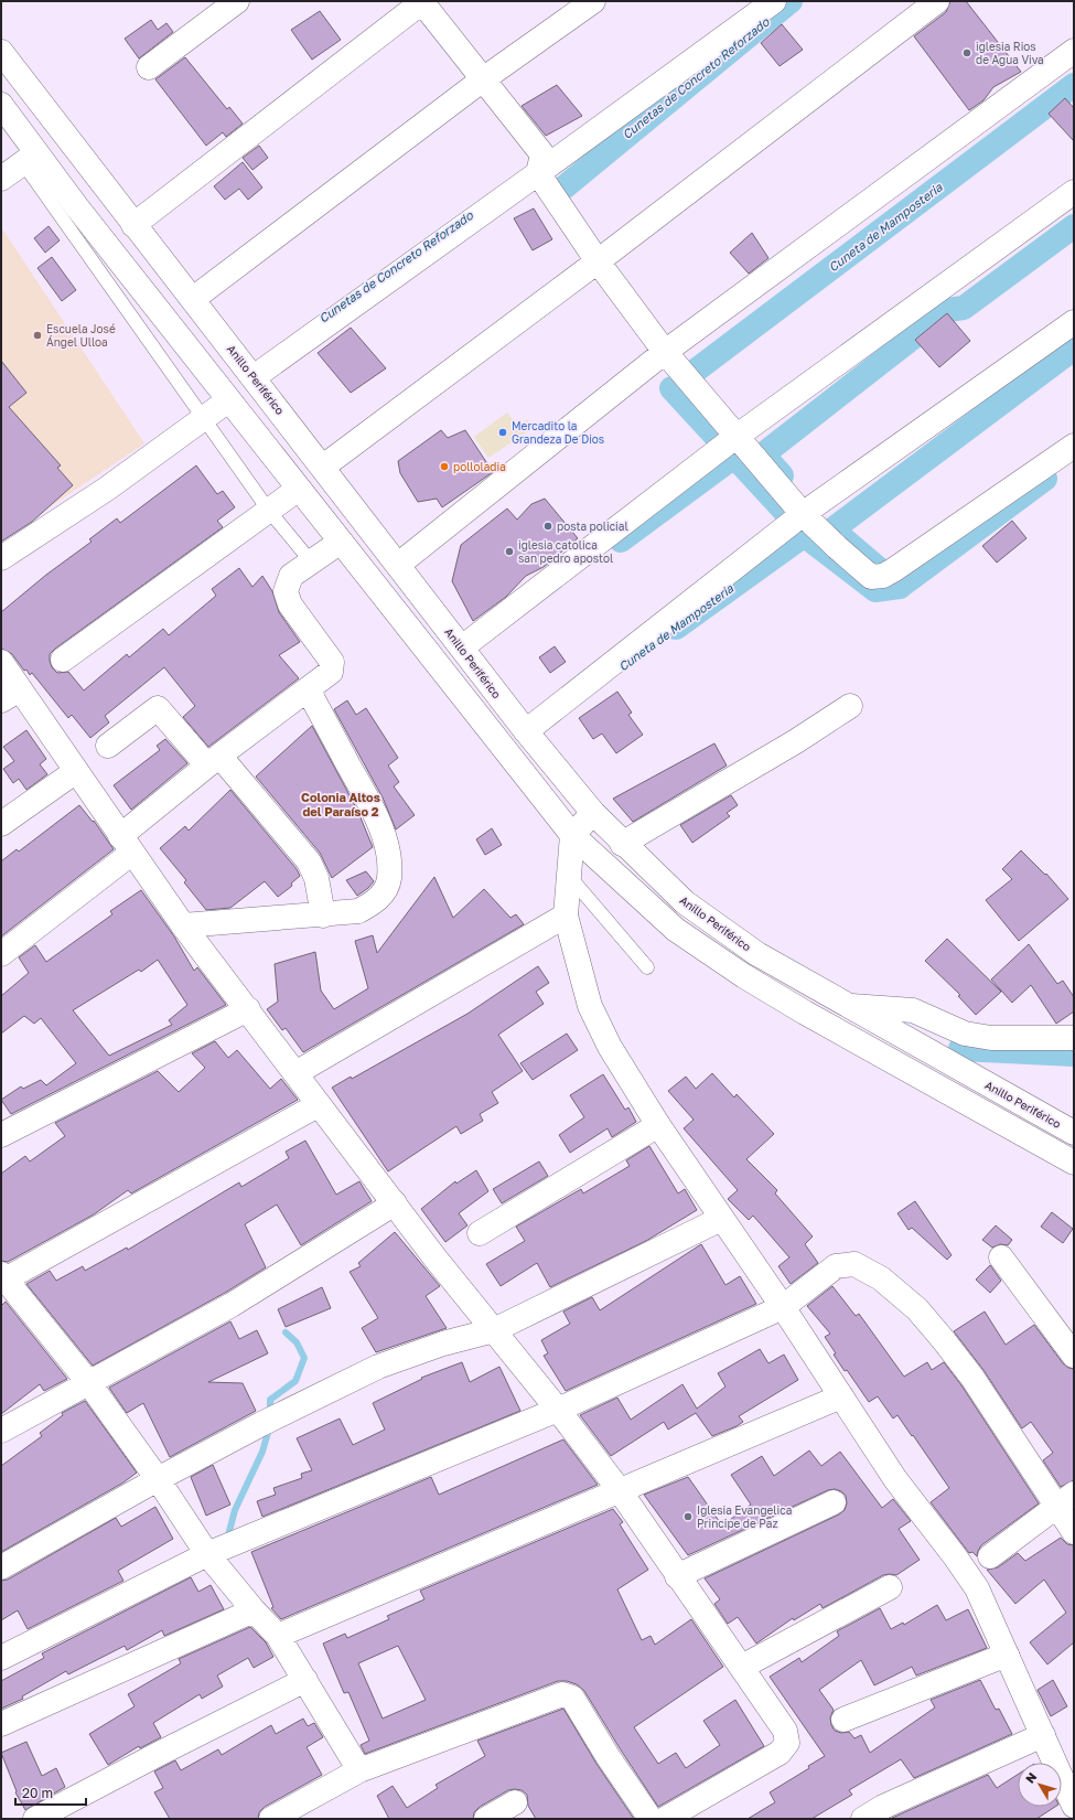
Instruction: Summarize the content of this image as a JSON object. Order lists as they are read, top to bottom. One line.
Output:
{"streets":{"main road":["Anillo Periférico"]},"districts":["Colonia Altos del Paraíso 2"],"water":["Cunetas de Concreto Reforzado","Cuneta de Mamposteria"],"places":["iglesia Rios de Agua Viva","Escuela José Ángel Ulloa","Mercadito la Grandeza De Dios","polloladia","posta policial","iglesia catolica san pedro apostol","Iglesia Evangelica Principe de Paz"],"scale_bar":"20 m","north":"top left"}
